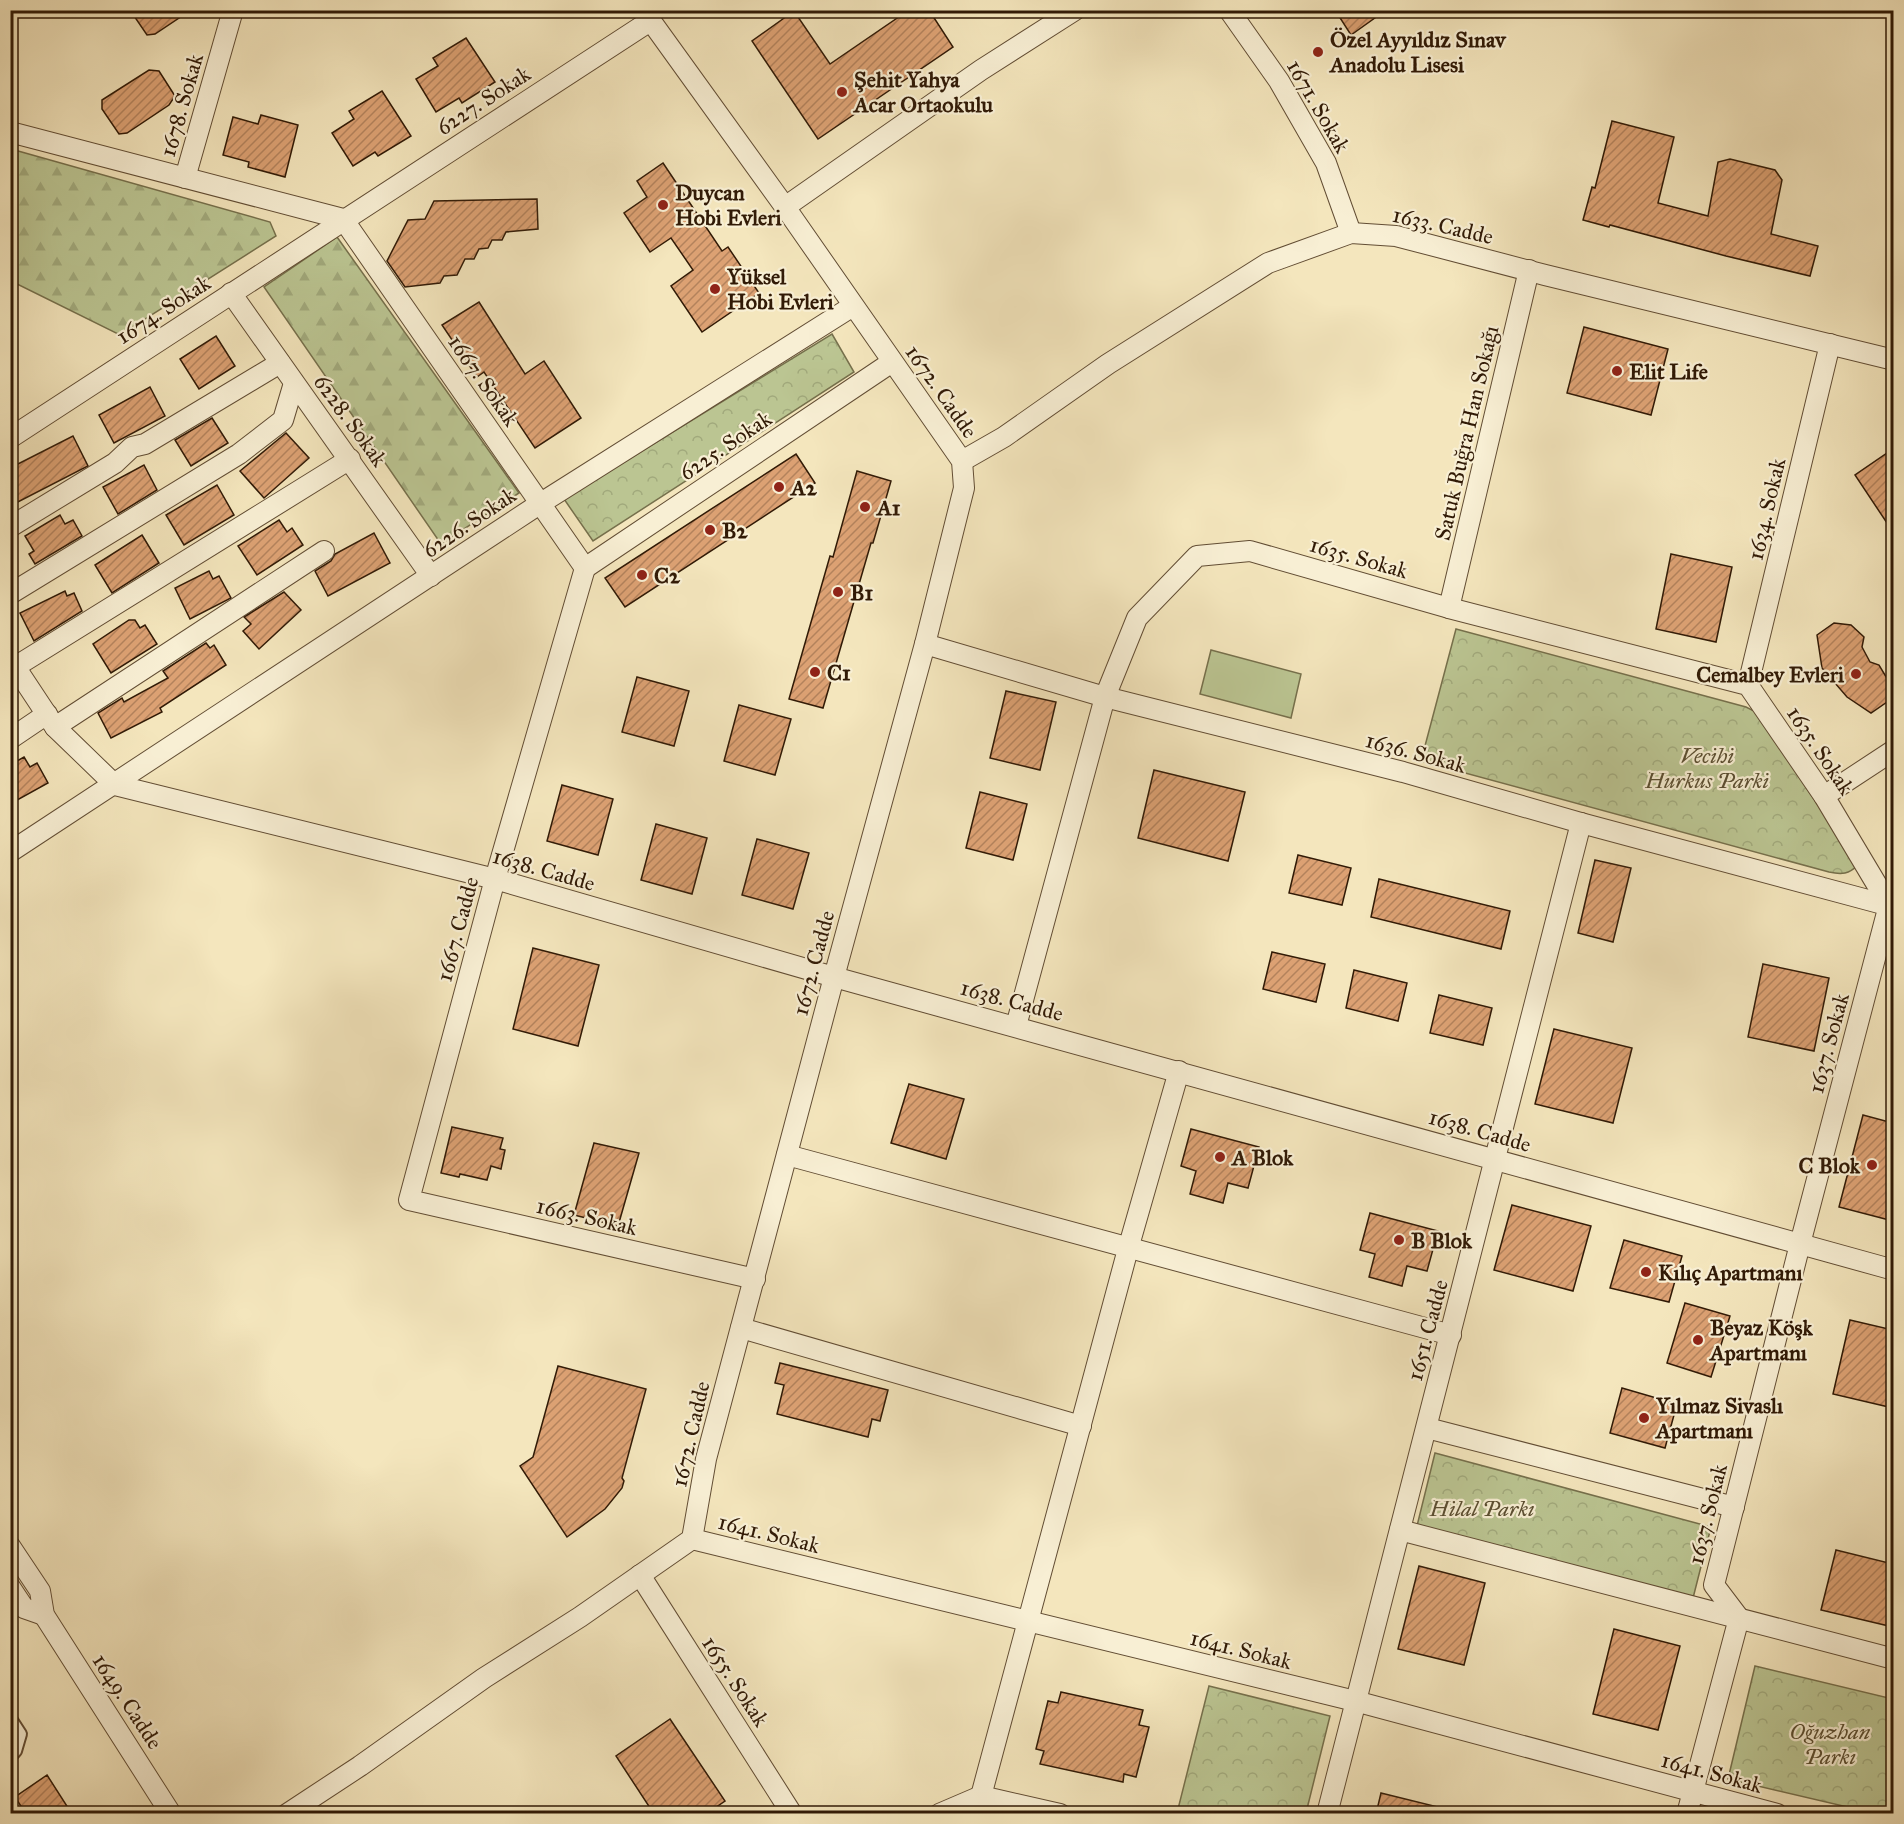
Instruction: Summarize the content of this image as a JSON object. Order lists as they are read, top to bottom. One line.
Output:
{"streets":{"street":["6227. Sokak","1678. Sokak","1671. Sokak","1633. Cadde","1674. Sokak","1667. Sokak","1672. Cadde","6228. Sokak","Satuk Buğra Han Sokağı","6225. Sokak","1634. Sokak","6226. Sokak","1635. Sokak","1636. Sokak","1638. Cadde","1667. Cadde","1637. Sokak","1663. Sokak","1651. Cadde","1641. Sokak","1655. Sokak","1649. Cadde"]},"crossings":[["6227. Sokak","1674. Sokak"],["6227. Sokak","1667. Sokak"],["6227. Sokak","1672. Cadde"],["1671. Sokak","1633. Cadde"],["1633. Cadde","1672. Cadde"],["1633. Cadde","Satuk Buğra Han Sokağı"],["1633. Cadde","1634. Sokak"],["1674. Sokak","1667. Sokak"],["1674. Sokak","6228. Sokak"],["1667. Sokak","6225. Sokak"],["1667. Sokak","6226. Sokak"],["1667. Sokak","1667. Cadde"],["1672. Cadde","6225. Sokak"],["1672. Cadde","6226. Sokak"],["1672. Cadde","1636. Sokak"],["1672. Cadde","1638. Cadde"],["1672. Cadde","1663. Sokak"],["1672. Cadde","1641. Sokak"],["6228. Sokak","6226. Sokak"],["Satuk Buğra Han Sokağı","1635. Sokak"],["6225. Sokak","1667. Cadde"],["1634. Sokak","1635. Sokak"],["6226. Sokak","1638. Cadde"],["1635. Sokak","1636. Sokak"],["1635. Sokak","1638. Cadde"],["1635. Sokak","1637. Sokak"],["1636. Sokak","1637. Sokak"],["1636. Sokak","1651. Cadde"],["1638. Cadde","1667. Cadde"],["1638. Cadde","1637. Sokak"],["1638. Cadde","1651. Cadde"],["1667. Cadde","1663. Sokak"],["1651. Cadde","1641. Sokak"]],"parks":["Vecihi Hurkus Parki","Hilal Parkı","Oğuzhan Parkı"],"places":["Özel Ayyıldız Sınav Anadolu Lisesi","Şehit Yahya Acar Ortaokulu","Duycan Hobi Evleri","Yüksel Hobi Evleri","Elit Life","A2","A1","B2","C2","B1","C1","Cemalbey Evleri","A Blok","C Blok","B Blok","Kılıç Apartmanı","Beyaz Köşk Apartmanı","Yılmaz Sivaslı Apartmanı"]}
